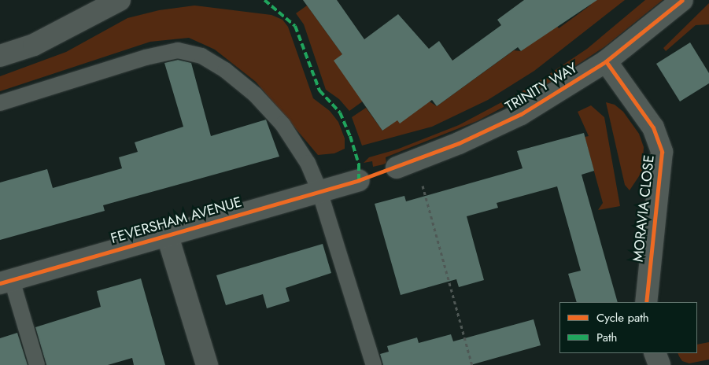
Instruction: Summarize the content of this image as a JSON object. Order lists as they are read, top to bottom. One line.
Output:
{"streets":{"street":["TRINITY WAY","MORAVIA CLOSE","FEVERSHAM AVENUE"]},"crossings":[["TRINITY WAY","MORAVIA CLOSE"]],"legend":["Cycle path","Path"]}
